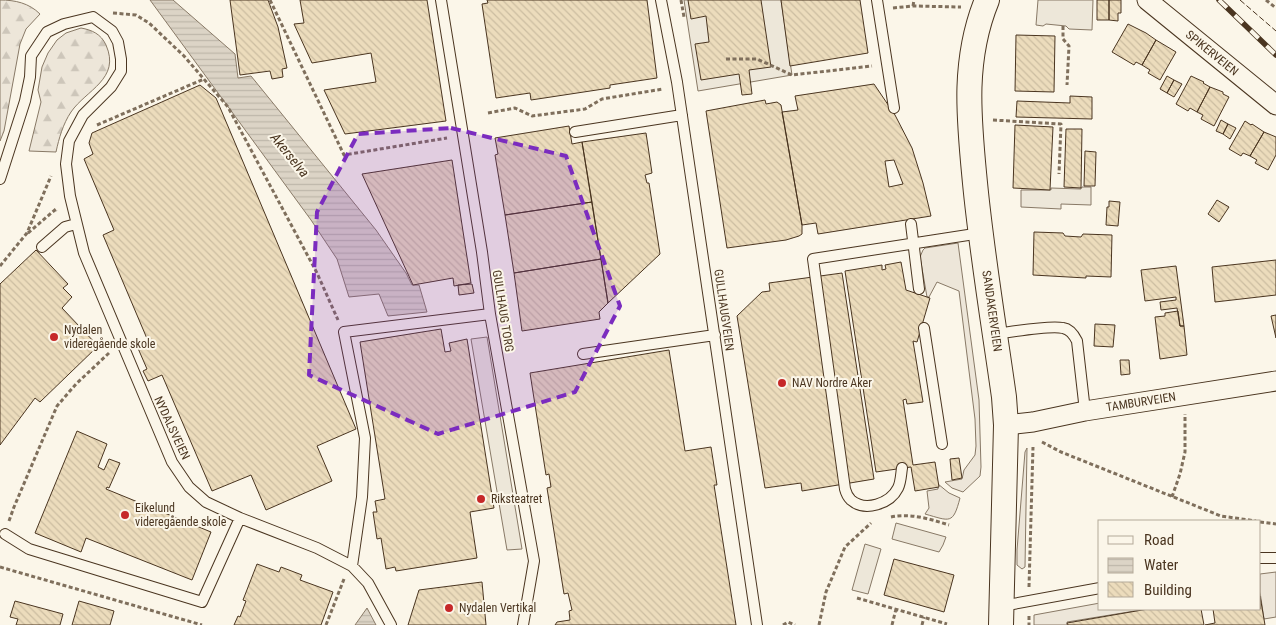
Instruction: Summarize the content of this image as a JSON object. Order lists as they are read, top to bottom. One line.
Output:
{"streets":{"street":["SPIKERVEIEN","SANDAKERVEIEN","TAMBURVEIEN"],"lane":["GULLHAUGVEIEN","GULLHAUG TORG","NYDALSVEIEN"]},"crossings":[["SANDAKERVEIEN","TAMBURVEIEN"]],"water":["Akerselva"],"places":["Nydalen videregående skole","NAV Nordre Aker","Riksteatret","Eikelund videregående skole","Nydalen Vertikal"],"legend":["Road","Water","Building"]}
